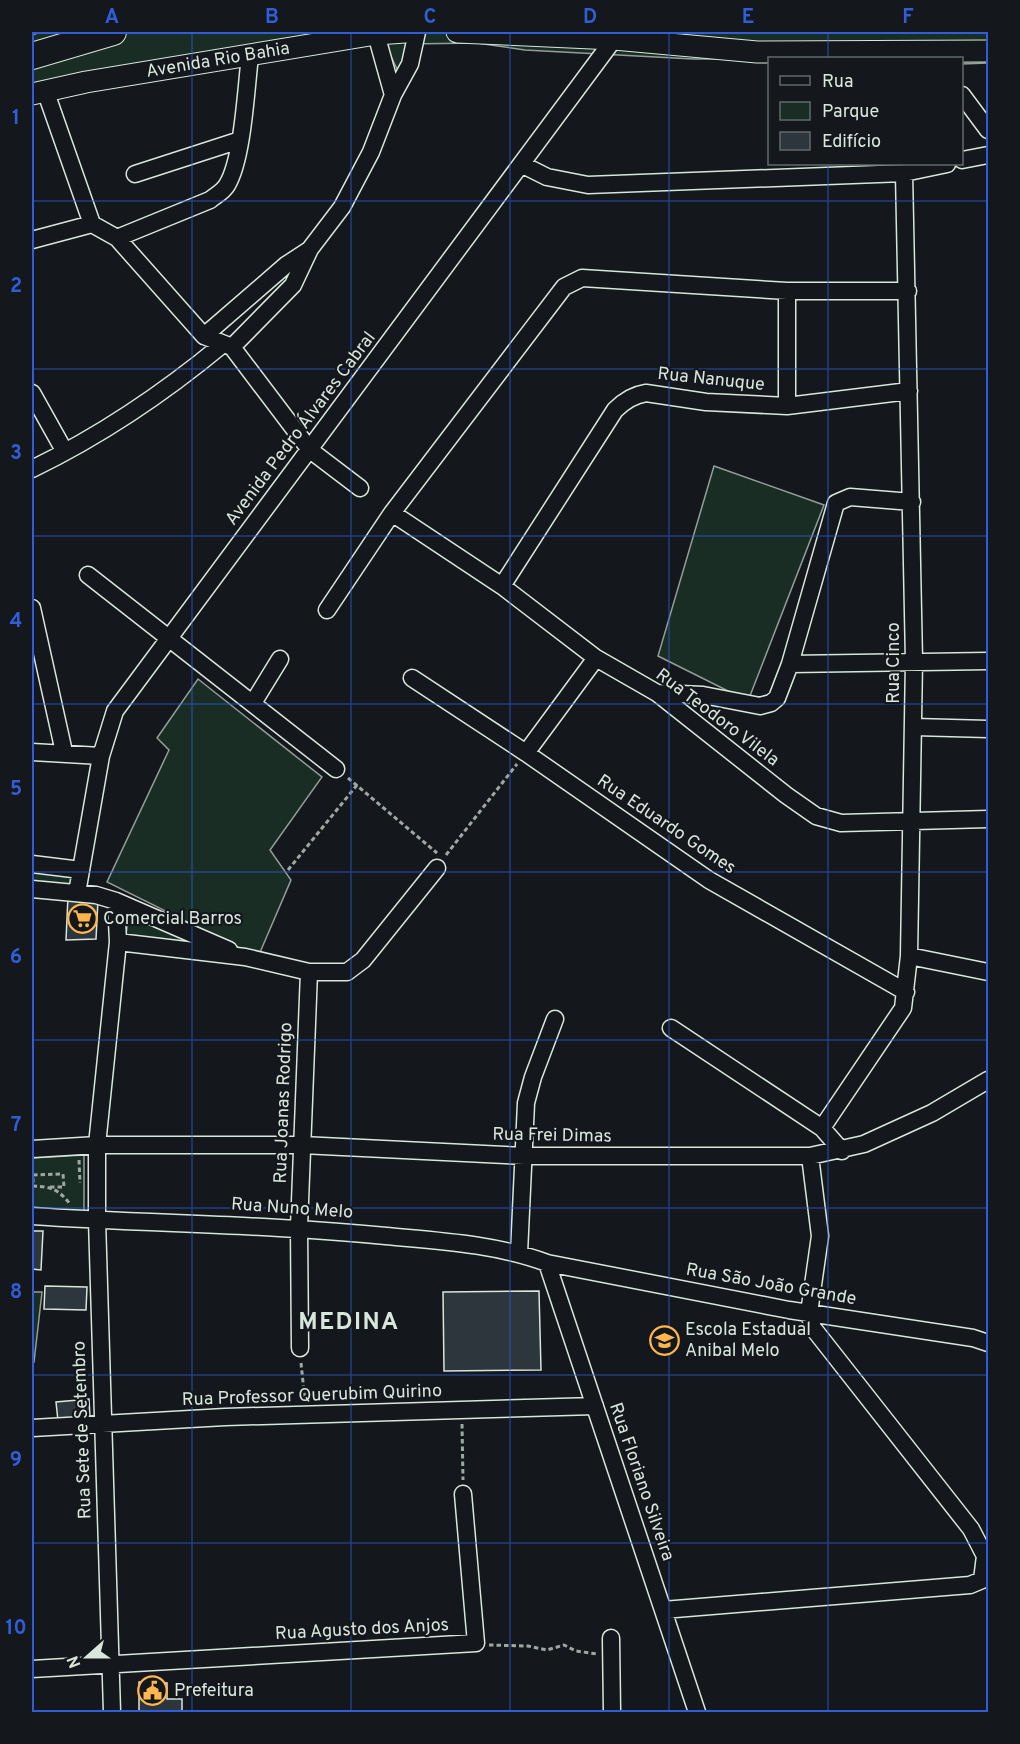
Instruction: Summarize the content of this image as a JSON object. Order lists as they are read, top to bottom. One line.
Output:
{"streets":{"main road":["Avenida Rio Bahia"],"street":["Rua Nanuque","Avenida Pedro Álvares Cabral","Rua Cinco","Rua Teodoro Vilela","Rua Eduardo Gomes","Rua Joanas Rodrigo","Rua Frei Dimas","Rua Nuno Melo","Rua São João Grande","Rua Professor Querubim Quirino","Rua Sete de Setembro","Rua Floriano Silveira","Rua Agusto dos Anjos"]},"crossings":[["Rua Nanuque","Rua Cinco"],["Rua Nanuque","Rua Teodoro Vilela"],["Rua Cinco","Rua Teodoro Vilela"],["Rua Cinco","Rua Eduardo Gomes"],["Rua Joanas Rodrigo","Rua Frei Dimas"],["Rua Joanas Rodrigo","Rua Nuno Melo"],["Rua Frei Dimas","Rua Sete de Setembro"],["Rua Nuno Melo","Rua São João Grande"],["Rua Nuno Melo","Rua Sete de Setembro"],["Rua Nuno Melo","Rua Floriano Silveira"],["Rua São João Grande","Rua Floriano Silveira"],["Rua Professor Querubim Quirino","Rua Sete de Setembro"],["Rua Professor Querubim Quirino","Rua Floriano Silveira"],["Rua Sete de Setembro","Rua Agusto dos Anjos"]],"districts":["MEDINA"],"places":{"supermarket":["Comercial Barros"],"school or university":["Escola Estadual Anibal Melo"],"public building":["Prefeitura"]},"legend":["Rua","Parque","Edifício"],"north":"left","grid":{"columns":["A","B","C","D","E","F"],"rows":["1","2","3","4","5","6","7","8","9","10"]}}
